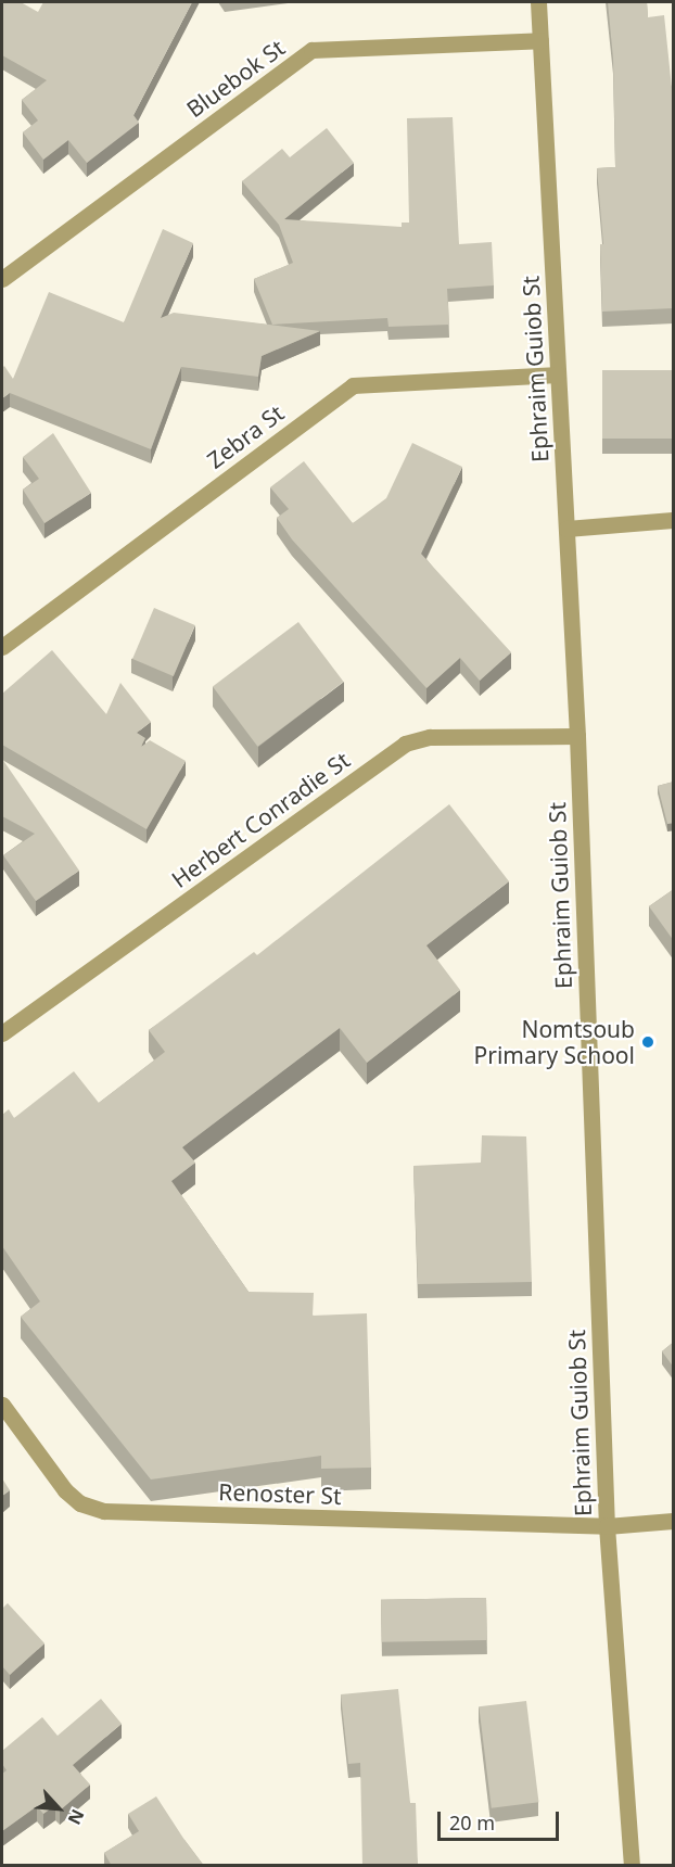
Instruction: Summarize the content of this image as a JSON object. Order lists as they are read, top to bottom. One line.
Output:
{"streets":{"street":["Bluebok St","Ephraim Guiob St","Zebra St","Herbert Conradie St","Renoster St"]},"crossings":[["Bluebok St","Ephraim Guiob St"],["Ephraim Guiob St","Zebra St"],["Ephraim Guiob St","Herbert Conradie St"],["Ephraim Guiob St","Renoster St"]],"places":["Nomtsoub Primary School"],"scale_bar":"20 m","north":"bottom right"}
